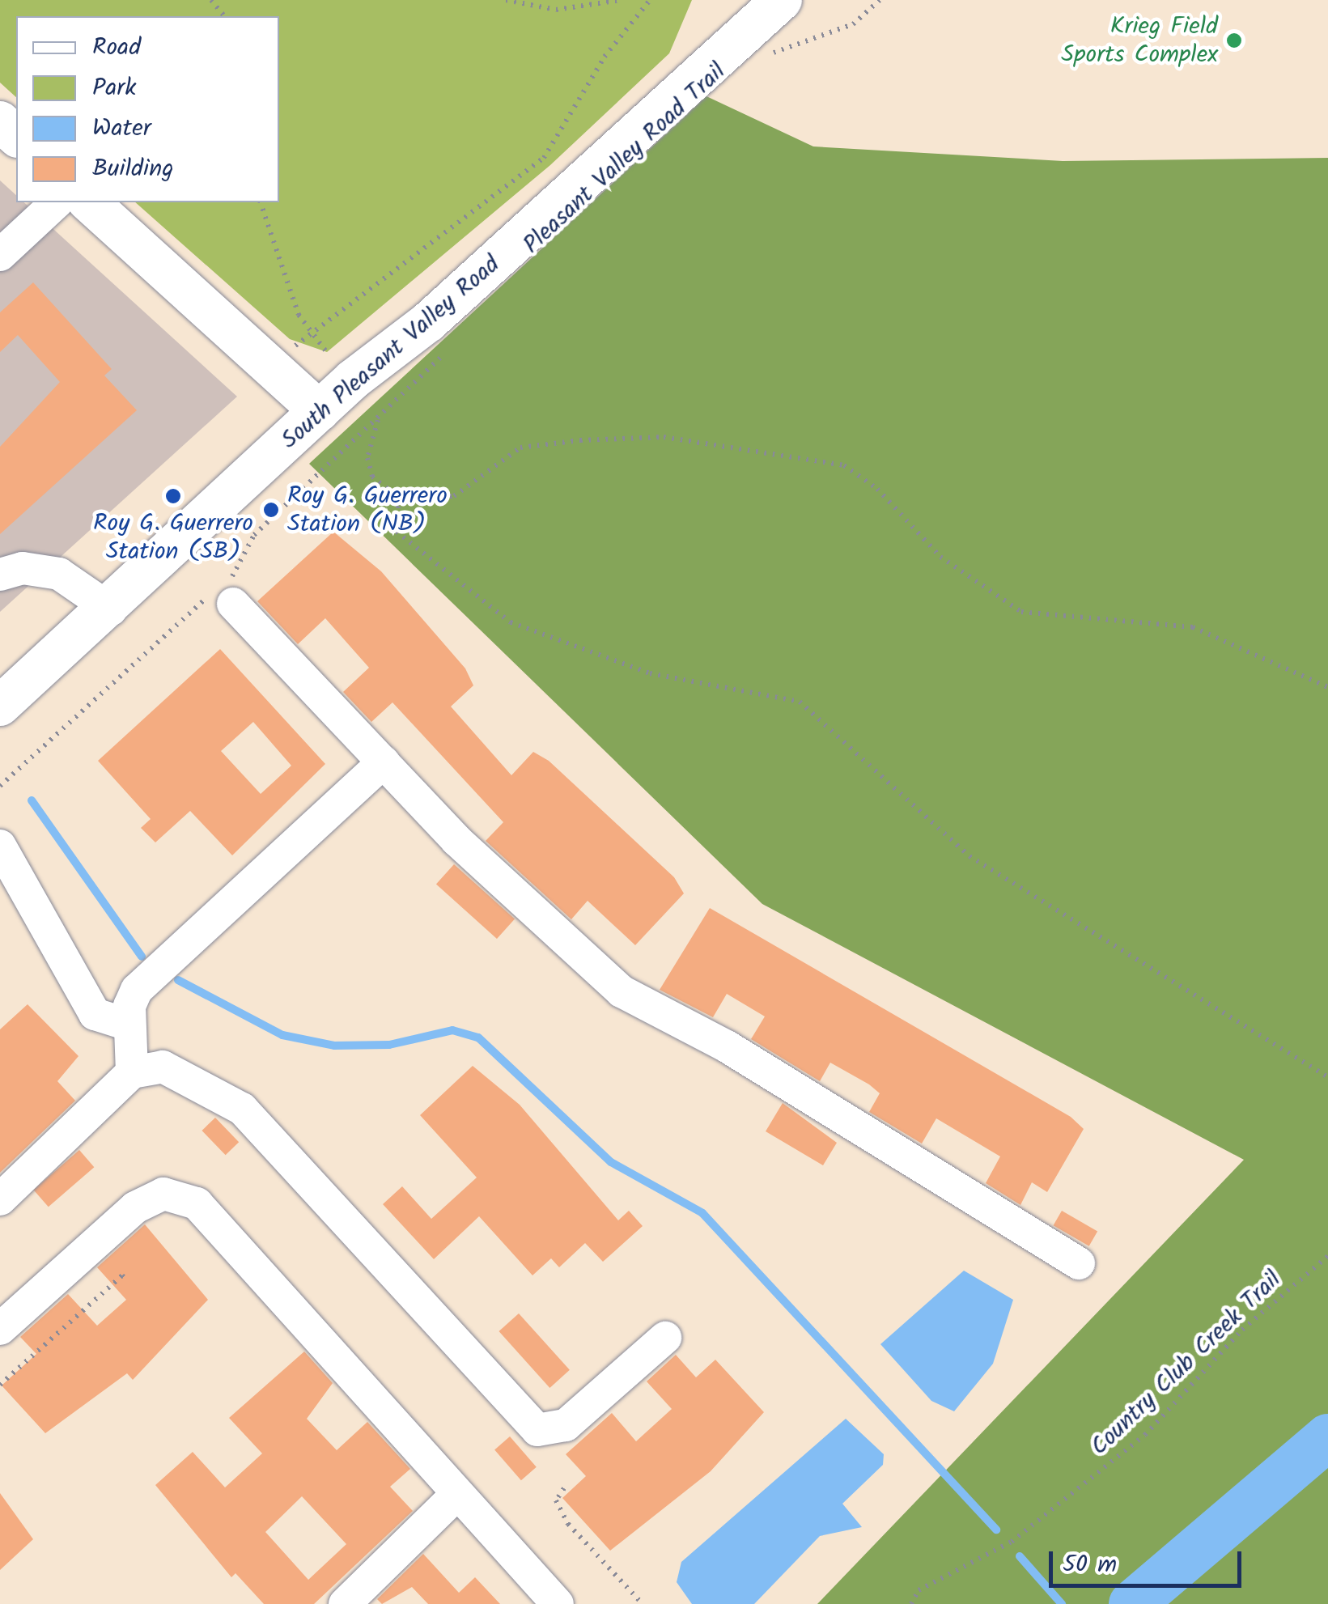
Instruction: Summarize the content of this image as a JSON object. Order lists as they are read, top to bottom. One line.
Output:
{"streets":{"main road":["South Pleasant Valley Road"],"path":["Pleasant Valley Road Trail","Country Club Creek Trail"]},"places":["Krieg Field Sports Complex","Roy G. Guerrero Station (SB)","Roy G. Guerrero Station (NB)"],"legend":["Road","Park","Water","Building"],"scale_bar":"50 m"}
